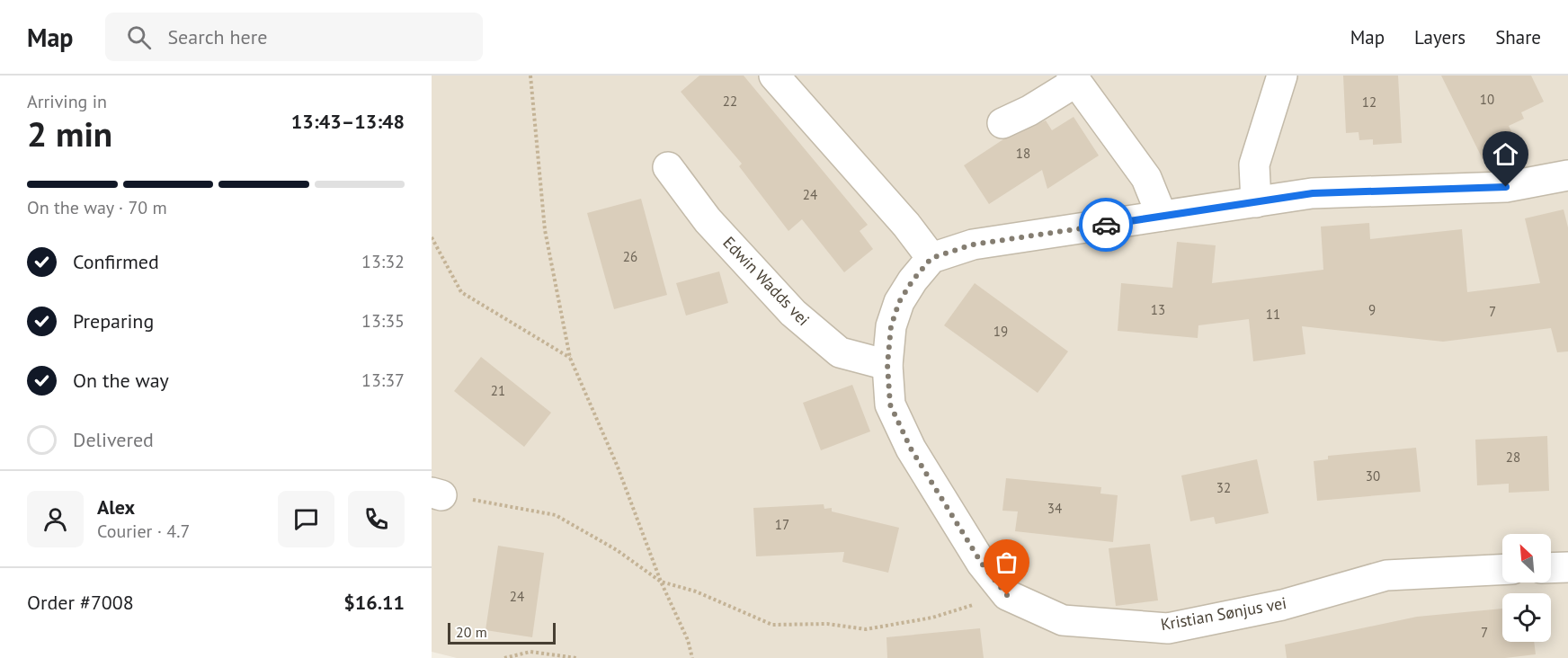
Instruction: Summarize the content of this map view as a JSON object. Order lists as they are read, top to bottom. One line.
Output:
{"streets":{"street":["Edwin Wadds vei","Kristian Sønjus vei"]},"crossings":[["Edwin Wadds vei","Kristian Sønjus vei"]],"house_numbers":["10","22","12","18","24","26","13","9","7","11","19","21","28","30","32","34","17","24","7"],"scale_bar":"20 m","north":"top left","page":{"header":"Map","search":"Search here","nav":["Map","Layers","Share"],"heading":["2 min","Arriving in","13:43–13:48"],"panel":["Alex","Courier · 4.7","Order #7008","$16.11"],"bar":"On the way · 70 m","list":[["Confirmed","13:32"],["Preparing","13:35"],["On the way","13:37"],"Delivered"],"scale":"20 m"}}
